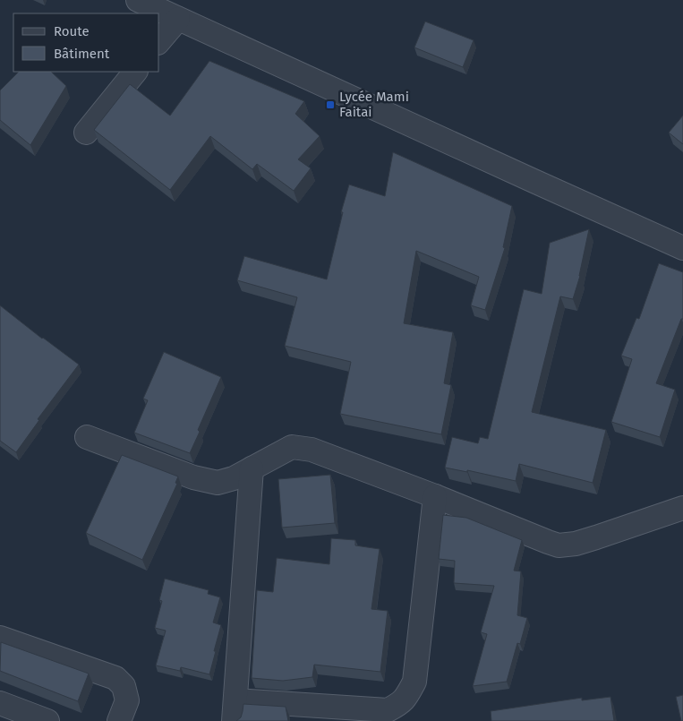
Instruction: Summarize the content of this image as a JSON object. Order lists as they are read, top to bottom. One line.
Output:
{"places":{"transit":["Lycée Mami Faitai"]},"legend":["Route","Bâtiment"]}
